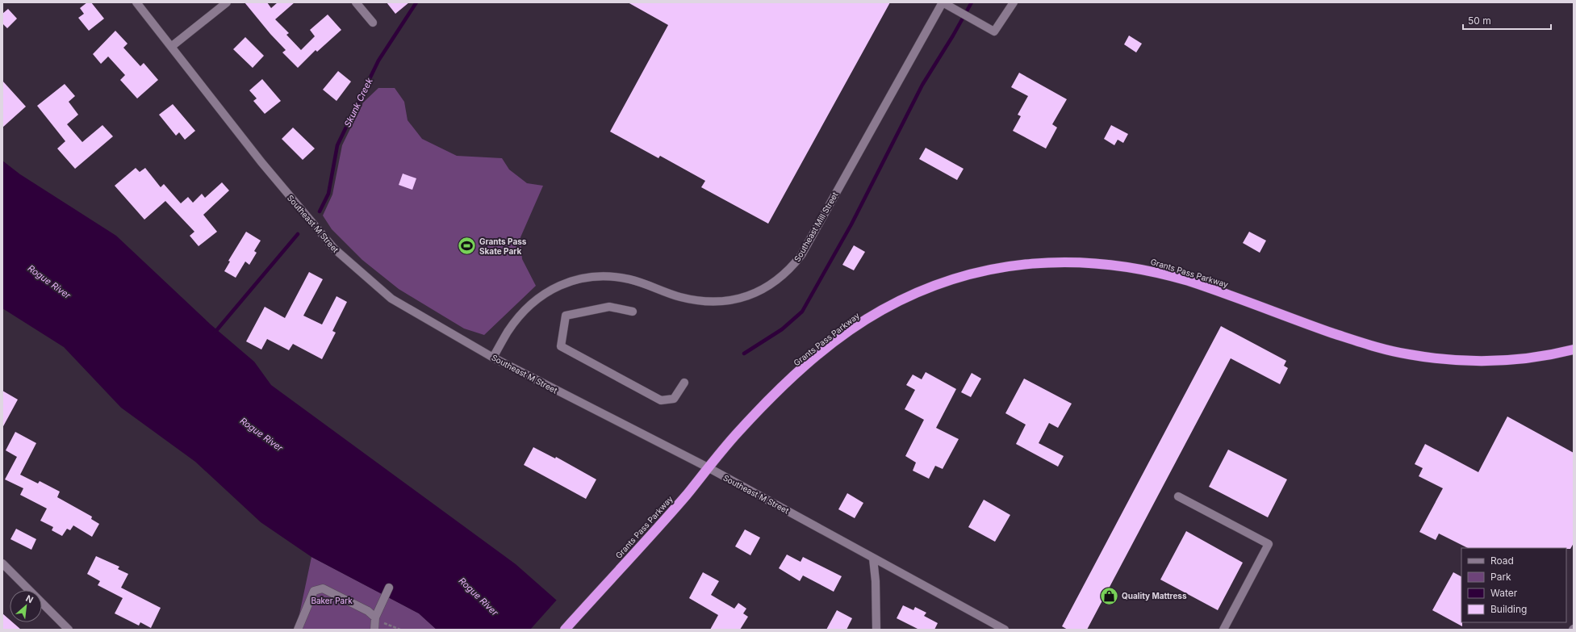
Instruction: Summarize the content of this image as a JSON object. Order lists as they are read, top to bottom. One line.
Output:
{"streets":{"highway":["Grants Pass Parkway"],"street":["Southeast M Street","Southeast Mill Street"]},"crossings":[["Southeast M Street","Southeast Mill Street"],["Southeast M Street","Grants Pass Parkway"]],"water":["Skunk Creek","Rogue River"],"parks":["Baker Park"],"places":{"sports":["Grants Pass Skate Park"],"shop":["Quality Mattress"]},"legend":["Road","Park","Water","Building"],"scale_bar":"50 m","north":"top right"}
